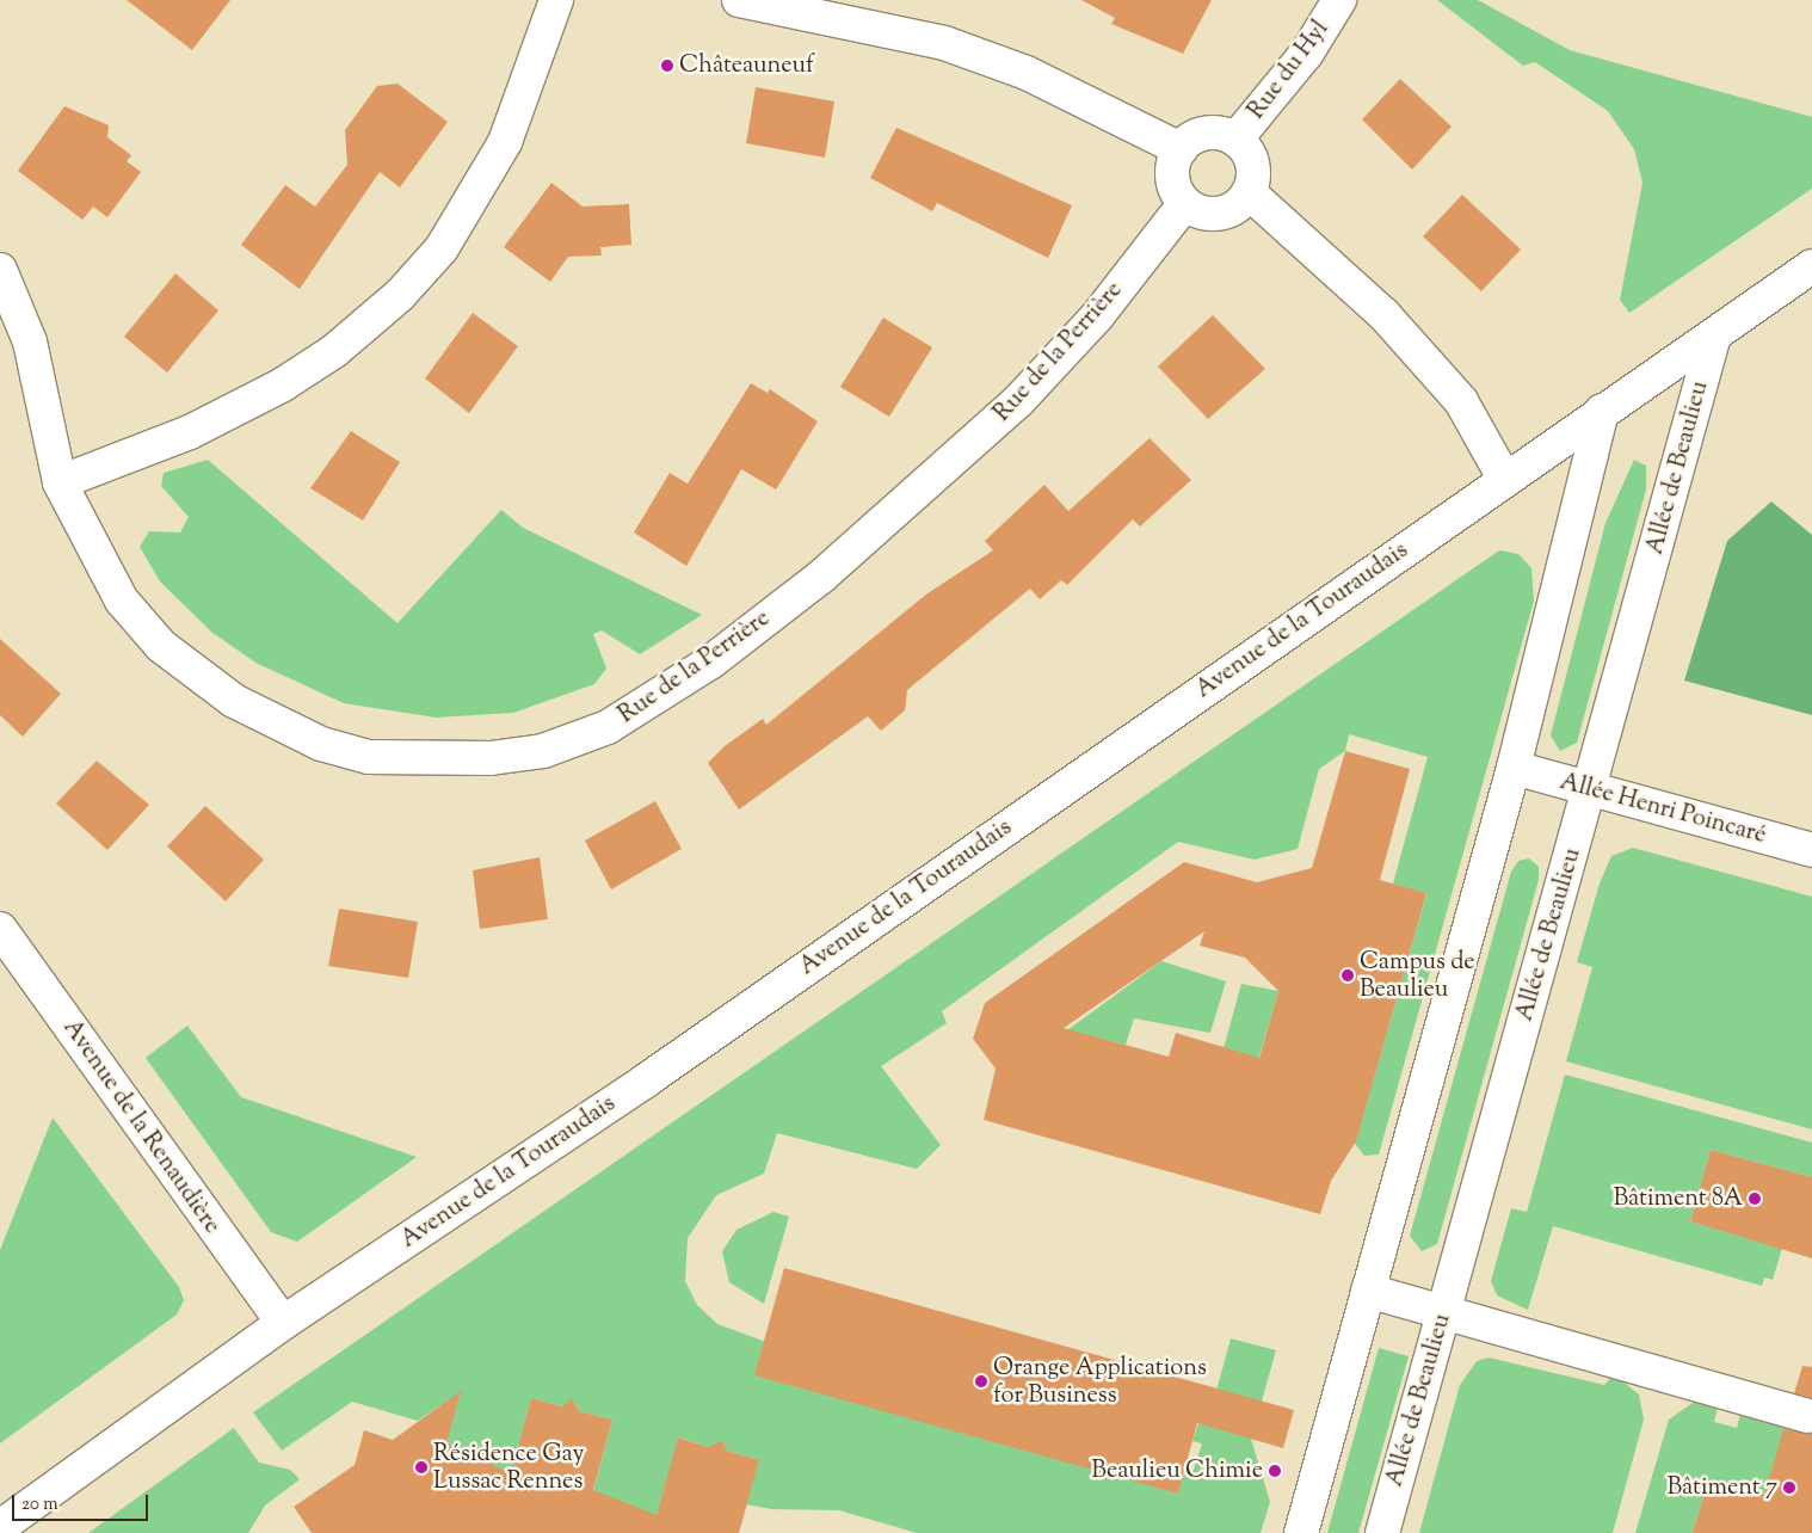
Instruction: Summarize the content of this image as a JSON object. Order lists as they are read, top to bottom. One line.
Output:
{"streets":{"street":["Rue du Hyl","Rue de la Perrière","Allée de Beaulieu","Avenue de la Touraudais","Allée Henri Poincaré","Avenue de la Renaudière"]},"crossings":[["Rue du Hyl","Rue de la Perrière"],["Allée de Beaulieu","Avenue de la Touraudais"],["Allée de Beaulieu","Allée Henri Poincaré"],["Avenue de la Touraudais","Avenue de la Renaudière"]],"places":["Châteauneuf","Campus de Beaulieu","Bâtiment 8A","Orange Applications for Business","Résidence Gay Lussac Rennes","Beaulieu Chimie","Bâtiment 7"],"scale_bar":"20 m"}
